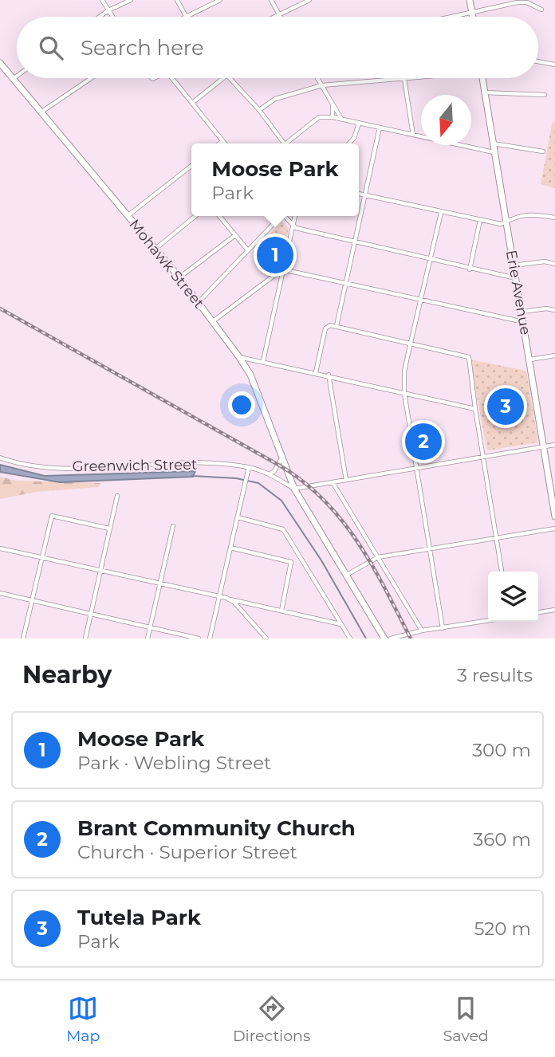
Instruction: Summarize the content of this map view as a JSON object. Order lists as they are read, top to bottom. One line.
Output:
{"streets":{"street":["Mohawk Street","Erie Avenue","Greenwich Street"]},"crossings":[["Mohawk Street","Greenwich Street"]],"north":"bottom","page":{"search":"Search here","popup":["Moose Park","Park"],"pins":["1","3","2"],"heading":["Nearby","3 results"],"list":[{"mark":"1","name":"Moose Park","note":"Park · Webling Street","value":"300 m"},{"mark":"2","name":"Brant Community Church","note":"Church · Superior Street","value":"360 m"},{"mark":"3","name":"Tutela Park","note":"Park","value":"520 m"}],"nav":["Map","Directions","Saved"]}}
